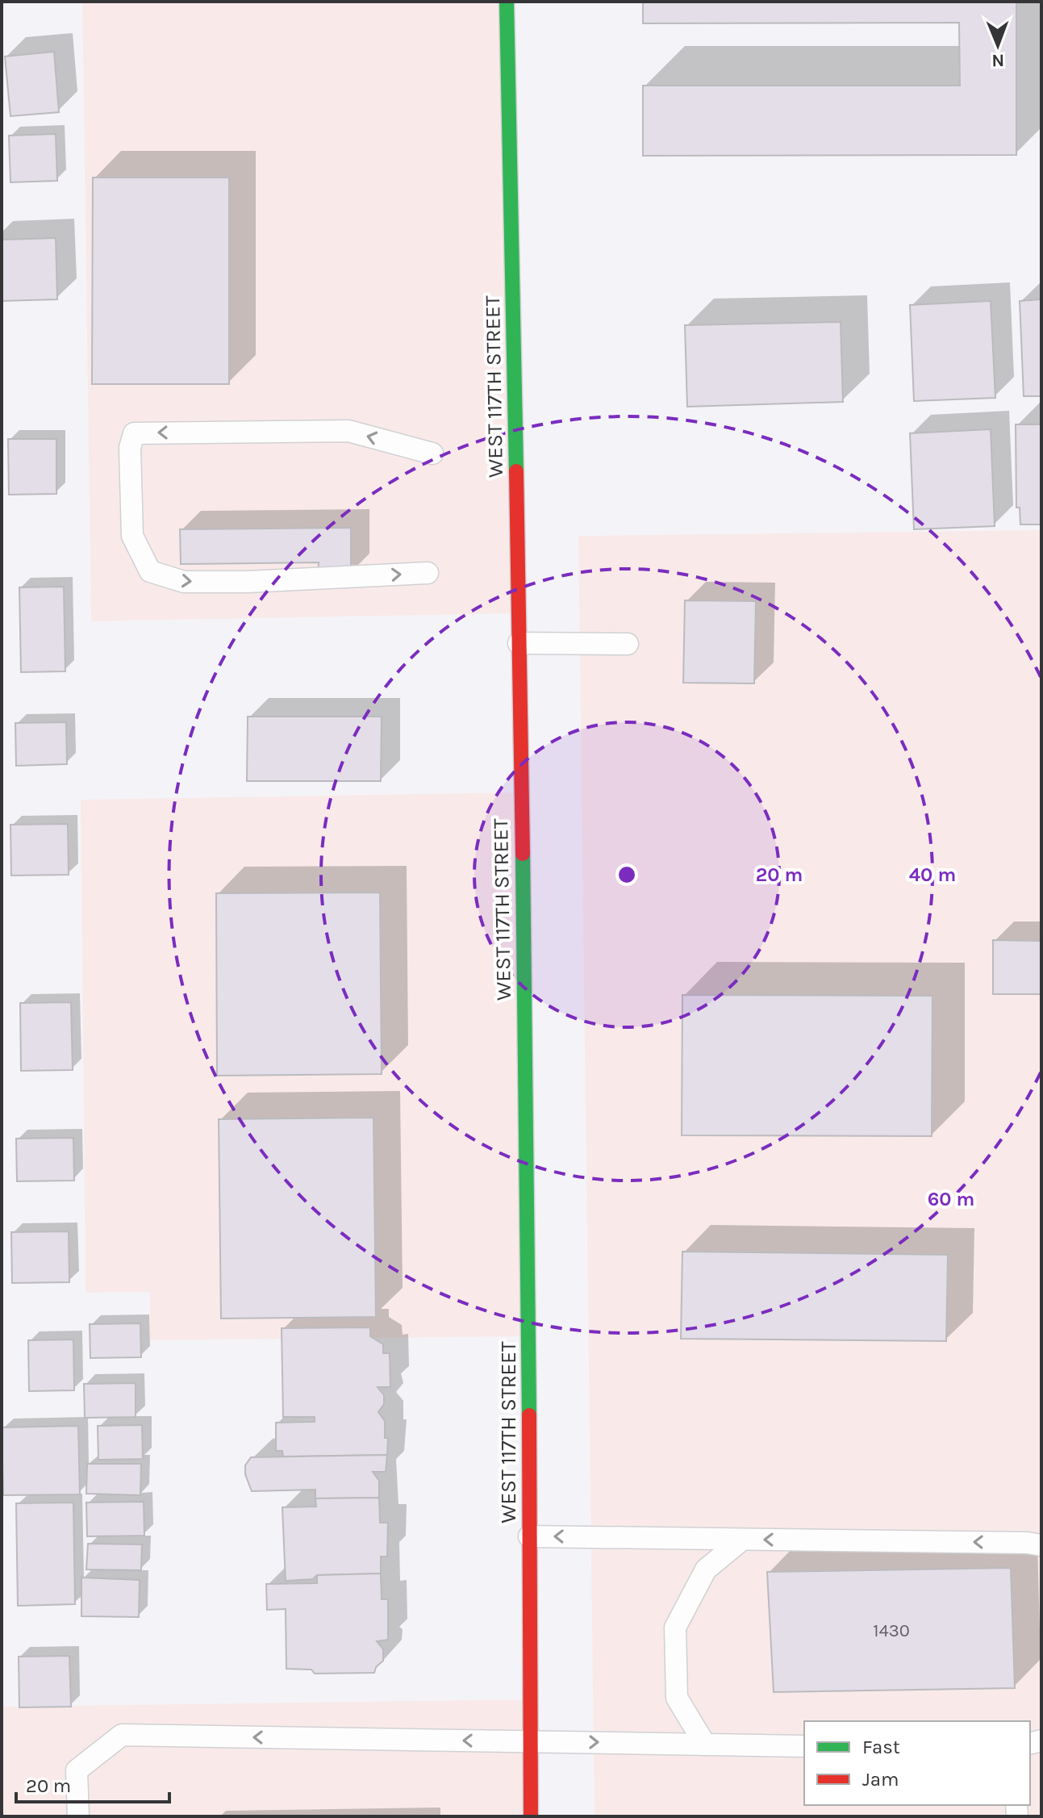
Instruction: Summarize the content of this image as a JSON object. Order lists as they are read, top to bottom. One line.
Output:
{"streets":{"main road":["WEST 117TH STREET"]},"house_numbers":["1430"],"legend":["Fast","Jam"],"scale_bar":"20 m","north":"bottom","rings":["20 m","40 m","60 m"]}
